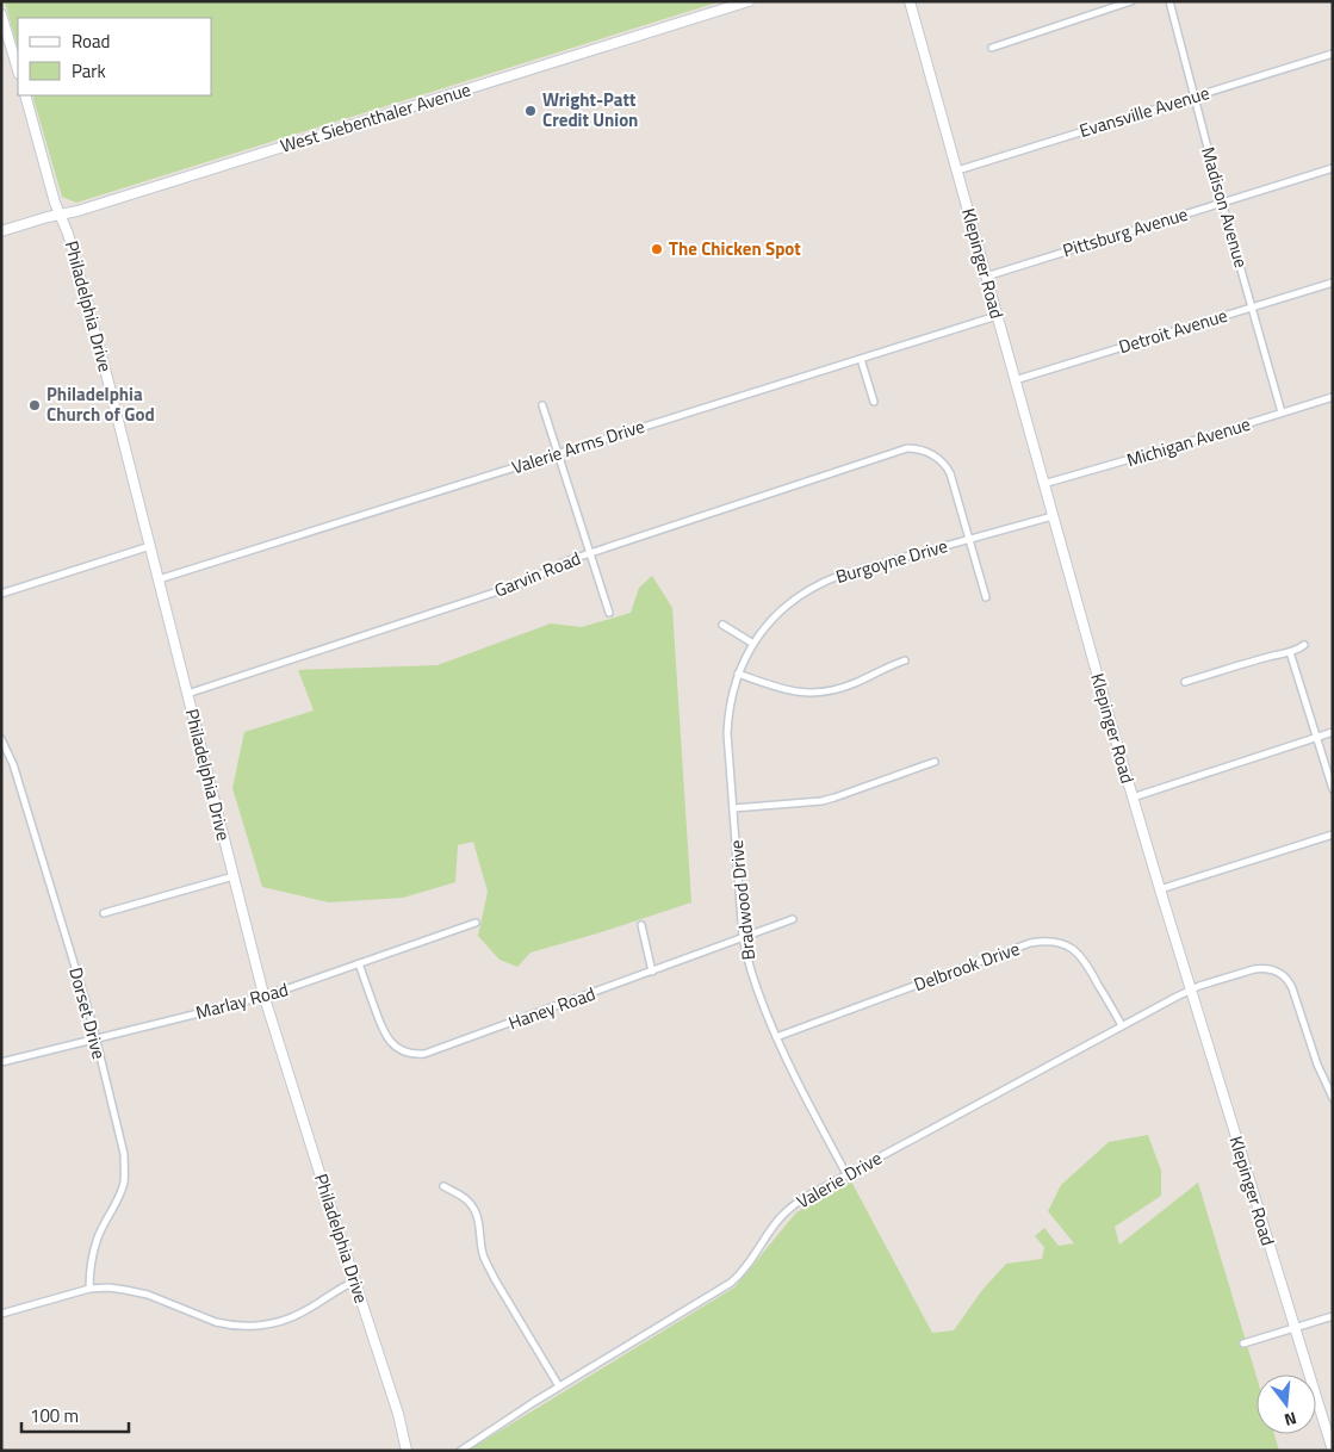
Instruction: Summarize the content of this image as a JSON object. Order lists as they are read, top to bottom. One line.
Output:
{"streets":{"main road":["West Siebenthaler Avenue","Klepinger Road","Philadelphia Drive"],"street":["Evansville Avenue","Madison Avenue","Pittsburg Avenue","Detroit Avenue","Michigan Avenue","Valerie Arms Drive","Burgoyne Drive","Garvin Road","Bradwood Drive","Delbrook Drive","Marlay Road","Haney Road","Dorset Drive","Valerie Drive"]},"crossings":[["Evansville Avenue","Madison Avenue"],["Evansville Avenue","Klepinger Road"],["West Siebenthaler Avenue","Philadelphia Drive"],["Madison Avenue","Pittsburg Avenue"],["Madison Avenue","Detroit Avenue"],["Madison Avenue","Michigan Avenue"],["Pittsburg Avenue","Klepinger Road"],["Klepinger Road","Detroit Avenue"],["Klepinger Road","Michigan Avenue"],["Klepinger Road","Valerie Arms Drive"],["Klepinger Road","Burgoyne Drive"],["Klepinger Road","Valerie Drive"],["Philadelphia Drive","Valerie Arms Drive"],["Philadelphia Drive","Garvin Road"],["Philadelphia Drive","Marlay Road"],["Burgoyne Drive","Garvin Road"],["Burgoyne Drive","Bradwood Drive"],["Bradwood Drive","Delbrook Drive"],["Bradwood Drive","Haney Road"],["Bradwood Drive","Valerie Drive"],["Delbrook Drive","Valerie Drive"],["Marlay Road","Haney Road"],["Marlay Road","Dorset Drive"]],"places":["Wright-Patt Credit Union","The Chicken Spot","Philadelphia Church of God"],"legend":["Road","Park"],"scale_bar":"100 m","north":"bottom"}
